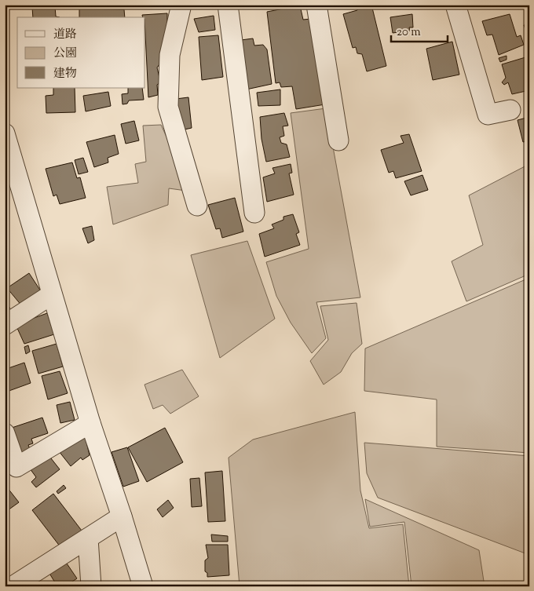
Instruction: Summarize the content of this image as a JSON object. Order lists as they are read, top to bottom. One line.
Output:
{"legend":["道路","公園","建物"],"scale_bar":"20 m"}
